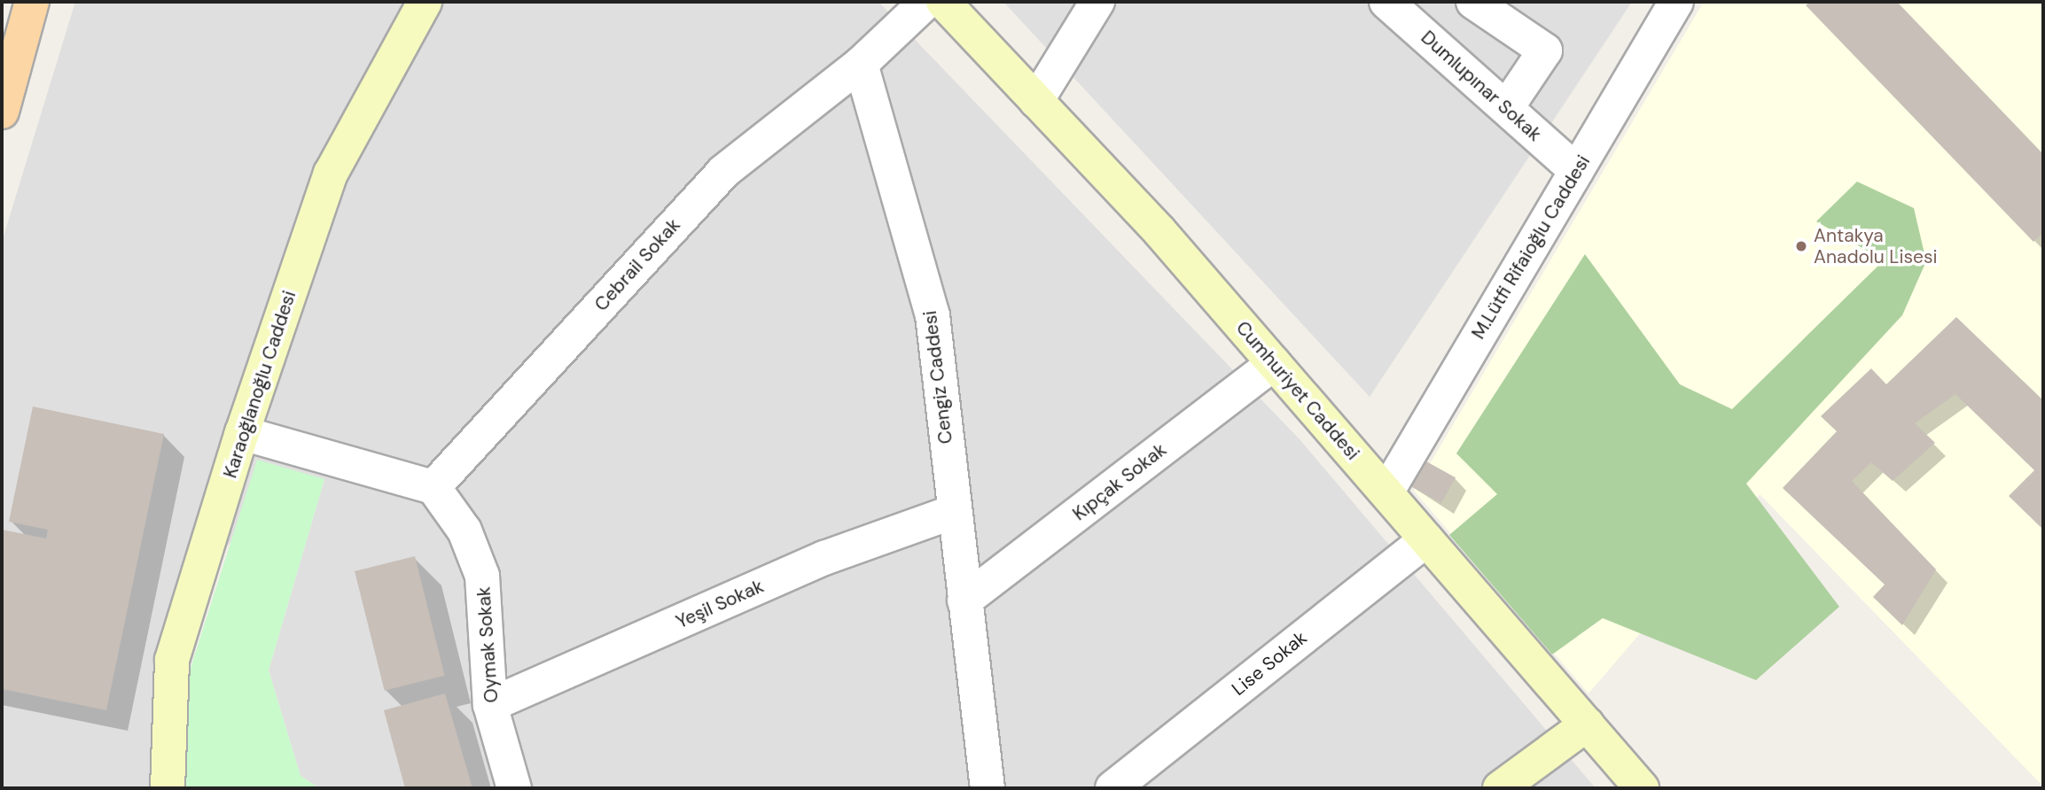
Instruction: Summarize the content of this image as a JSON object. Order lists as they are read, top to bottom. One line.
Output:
{"streets":{"main road":["Karaoğlanoğlu Caddesi","Cumhuriyet Caddesi"],"street":["Dumlupınar Sokak","M.Lütfi Rifaioğlu Caddesi","Cebrail Sokak","Cengiz Caddesi","Kıpçak Sokak","Yeşil Sokak","Oymak Sokak","Lise Sokak"]},"crossings":[["Dumlupınar Sokak","M.Lütfi Rifaioğlu Caddesi"],["M.Lütfi Rifaioğlu Caddesi","Cumhuriyet Caddesi"],["Cebrail Sokak","Cengiz Caddesi"],["Cebrail Sokak","Oymak Sokak"],["Cengiz Caddesi","Kıpçak Sokak"],["Cengiz Caddesi","Yeşil Sokak"],["Cumhuriyet Caddesi","Kıpçak Sokak"],["Cumhuriyet Caddesi","Lise Sokak"],["Yeşil Sokak","Oymak Sokak"]],"places":["Antakya Anadolu Lisesi"]}
